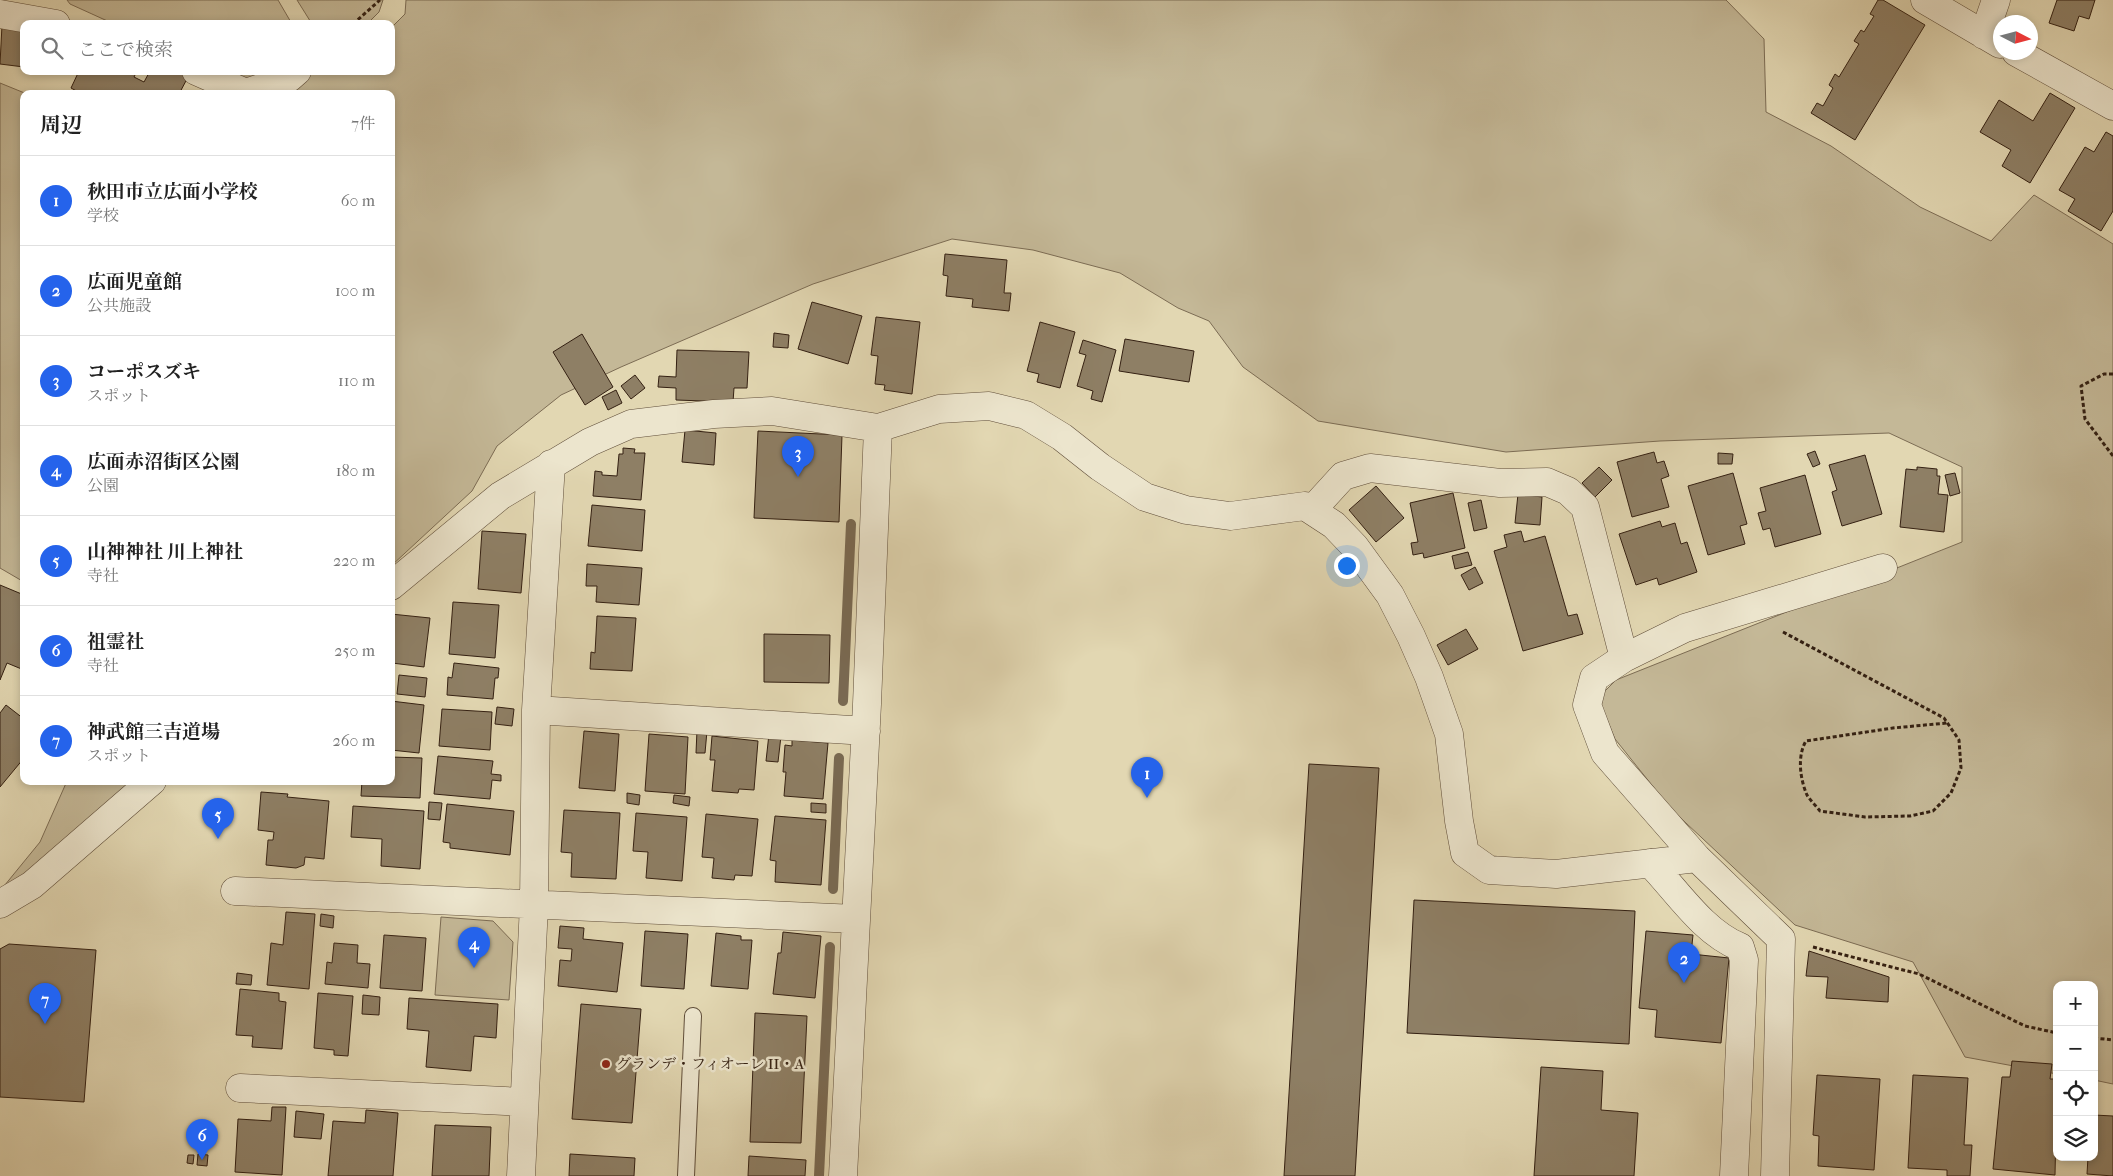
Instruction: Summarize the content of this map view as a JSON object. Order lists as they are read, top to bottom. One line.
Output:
{"places":["グランデ・フィオーレ II・A"],"north":"right","page":{"search":"ここで検索","heading":["周辺","7件"],"list":[{"mark":"1","name":"秋田市立広面小学校","note":"学校","value":"60 m"},{"mark":"2","name":"広面児童館","note":"公共施設","value":"100 m"},{"mark":"3","name":"コーポスズキ","note":"スポット","value":"110 m"},{"mark":"4","name":"広面赤沼街区公園","note":"公園","value":"180 m"},{"mark":"5","name":"山神神社 川上神社","note":"寺社","value":"220 m"},{"mark":"6","name":"祖霊社","note":"寺社","value":"250 m"},{"mark":"7","name":"神武館三吉道場","note":"スポット","value":"260 m"}],"pins":["3","1","5","4","2","7","6"],"map_buttons":["+","−"]}}
